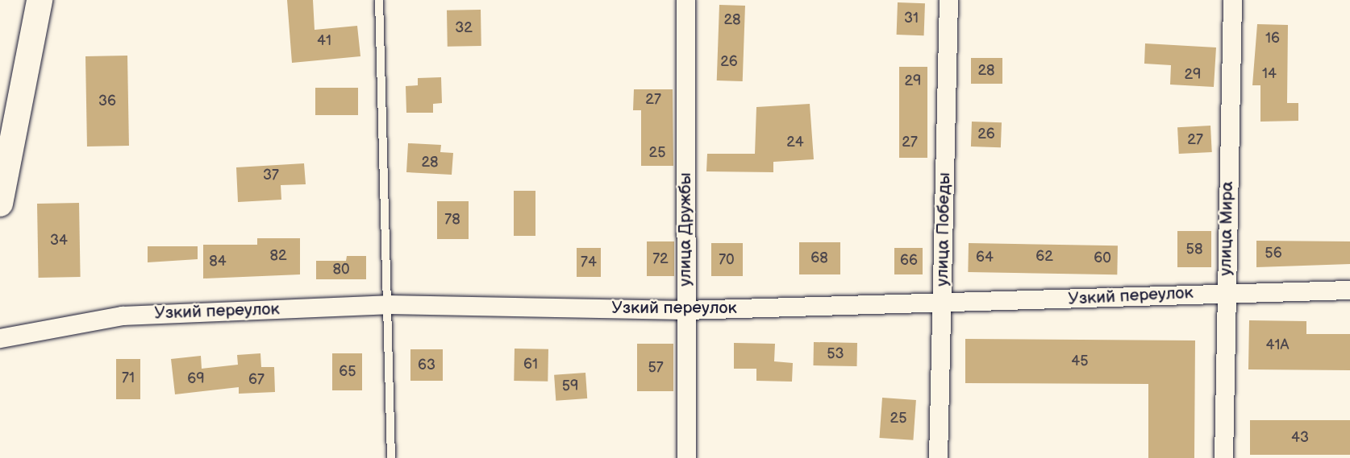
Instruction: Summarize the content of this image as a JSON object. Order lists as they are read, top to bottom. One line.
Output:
{"streets":{"street":["улица Мира","улица Дружбы","улица Победы","Узкий переулок"]},"crossings":[["улица Мира","Узкий переулок"],["улица Дружбы","Узкий переулок"],["улица Победы","Узкий переулок"]],"house_numbers":["31","28","32","16","41","26","28","14","29","29","27","36","26","27","24","27","25","28","37","78","34","58","56","82","62","64","68","60","72","70","66","84","74","80","41А","53","45","61","63","57","65","71","69","67","59","25","43"]}
